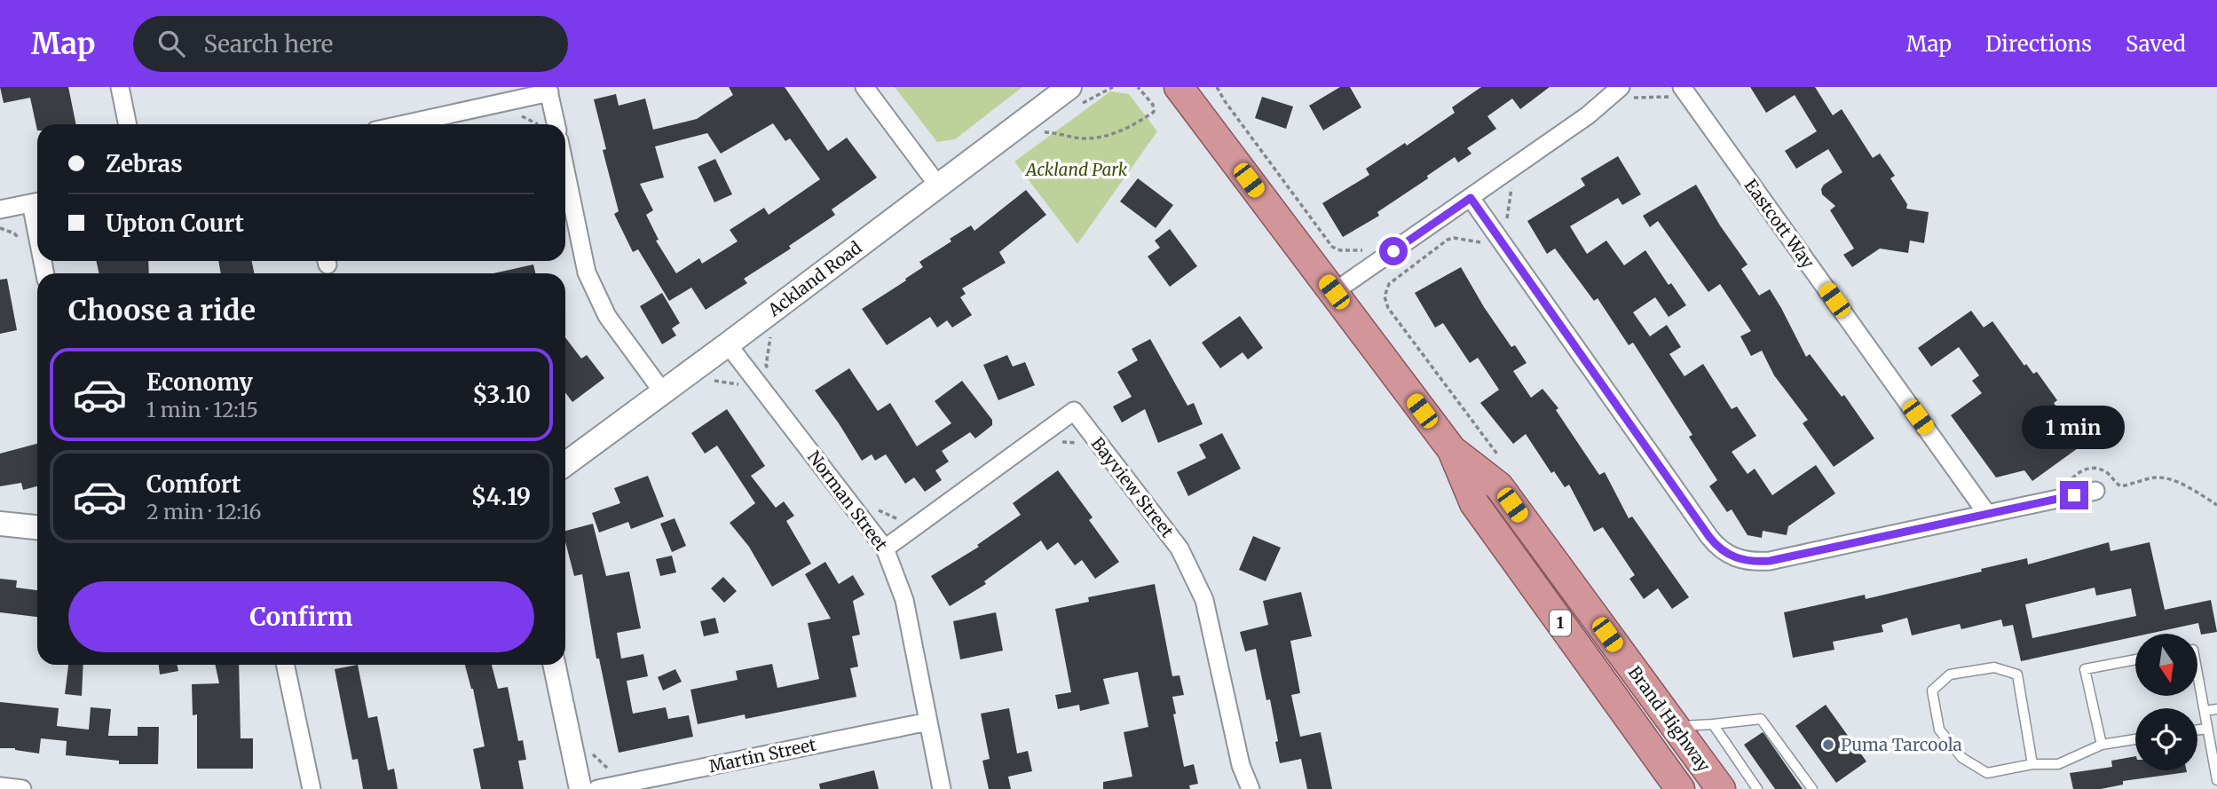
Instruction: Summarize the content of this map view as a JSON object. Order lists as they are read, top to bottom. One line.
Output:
{"streets":{"highway":["1","Brand Highway"],"main road":["Ackland Road"],"street":["Eastcott Way","Bayview Street","Norman Street","Martin Street"]},"crossings":[["Ackland Road","Norman Street"],["Bayview Street","Norman Street"],["Norman Street","Martin Street"]],"parks":["Ackland Park"],"places":["Puma Tarcoola"],"north":"bottom","page":{"header":"Map","search":"Search here","nav":["Map","Directions","Saved"],"banner":["Zebras","Upton Court"],"heading":"Choose a ride","list":[{"name":"Economy","note":"1 min · 12:15","value":"$3.10"},{"name":"Comfort","note":"2 min · 12:16","value":"$4.19"}],"bubble":"1 min","buttons":"Confirm"}}
